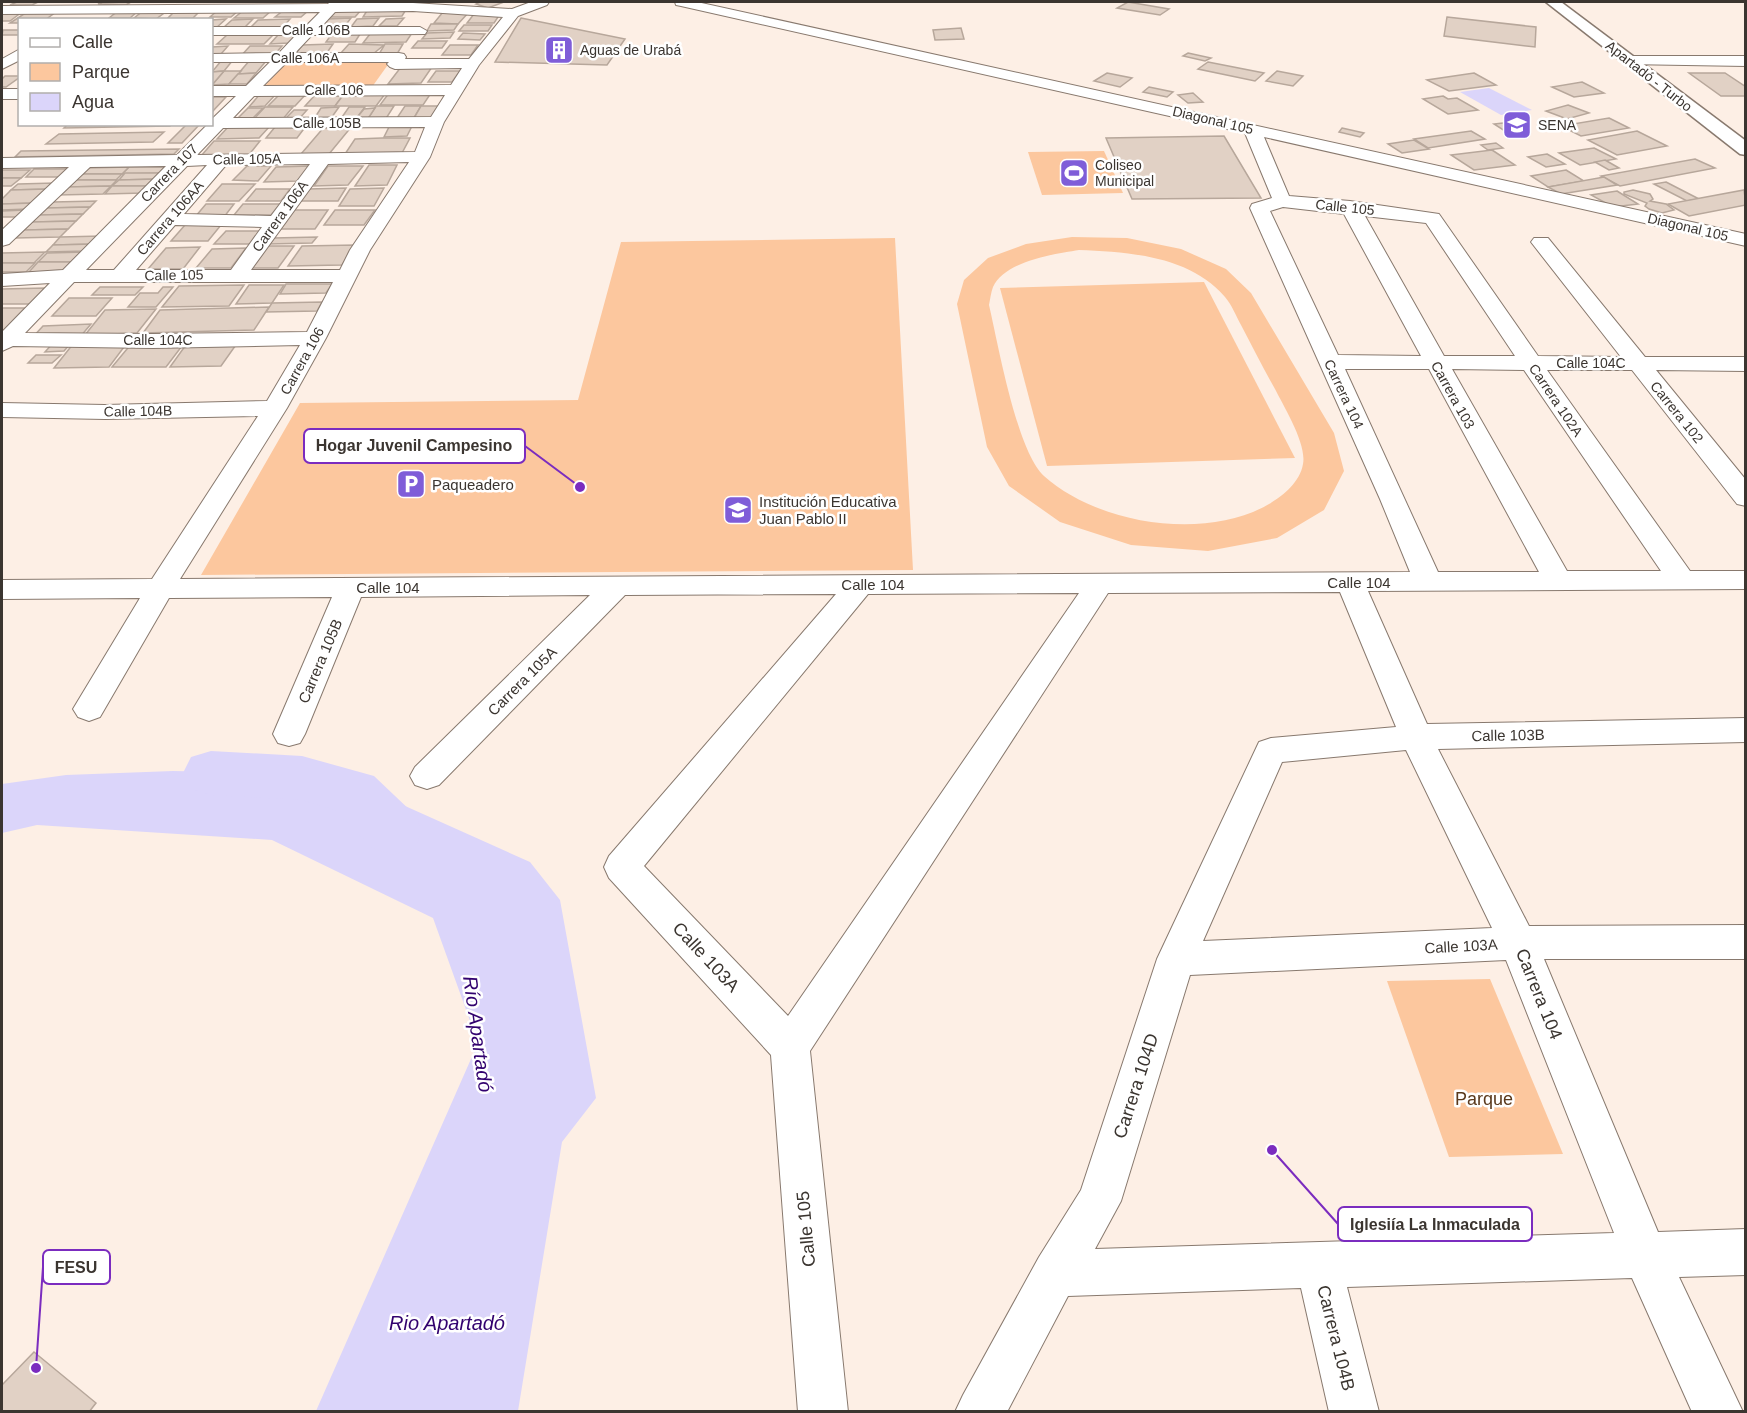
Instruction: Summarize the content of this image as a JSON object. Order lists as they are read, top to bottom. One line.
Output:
{"streets":{"main road":["Apartadó - Turbo"],"street":["Calle 106B","Calle 106A","Calle 106","Diagonal 105","Calle 105B","Calle 105A","Carrera 107","Calle 105","Carrera 106A","Carrera 106AA","Calle 104C","Carrera 106","Carrera 104","Carrera 103","Carrera 102A","Calle 104B","Carrera 102","Calle 104","Carrera 105B","Carrera 105A","Calle 103B","Calle 103A","Carrera 104D","Carrera 104B"]},"crossings":[["Calle 106B","Carrera 107"],["Calle 106A","Carrera 107"],["Calle 106A","Carrera 106"],["Calle 106","Carrera 107"],["Calle 106","Carrera 106"],["Calle 105B","Carrera 107"],["Calle 105B","Carrera 106"],["Calle 105A","Carrera 107"],["Calle 105A","Carrera 106A"],["Calle 105A","Carrera 106AA"],["Calle 105A","Carrera 106"],["Carrera 107","Calle 105"],["Carrera 107","Calle 104C"],["Calle 105","Carrera 106A"],["Calle 105","Carrera 106AA"],["Calle 105","Carrera 106"],["Calle 105","Carrera 104"],["Calle 105","Carrera 103"],["Calle 105","Carrera 102A"],["Calle 105","Calle 103A"],["Calle 104C","Carrera 106"],["Calle 104C","Carrera 104"],["Calle 104C","Carrera 103"],["Calle 104C","Carrera 102A"],["Calle 104C","Carrera 102"],["Carrera 106","Calle 104B"],["Carrera 106","Calle 104"],["Carrera 104","Calle 104"],["Carrera 104","Calle 103B"],["Carrera 104","Calle 103A"],["Carrera 103","Calle 104"],["Carrera 102A","Calle 104"],["Calle 104","Carrera 105B"],["Calle 104","Carrera 105A"],["Calle 104","Calle 103A"],["Calle 103B","Carrera 104D"],["Calle 103A","Carrera 104D"]],"water":["Río Apartadó","Rio Apartadó"],"parks":["Parque"],"places":{"building":["Aguas de Urabá"],"school or university":["SENA","Institución Educativa Juan Pablo II"],"sports":["Coliseo Municipal"],"parking":["Paqueadero"],"other":["Hogar Juvenil Campesino","Iglesiía La Inmaculada","FESU"]},"legend":["Calle","Parque","Agua"]}
